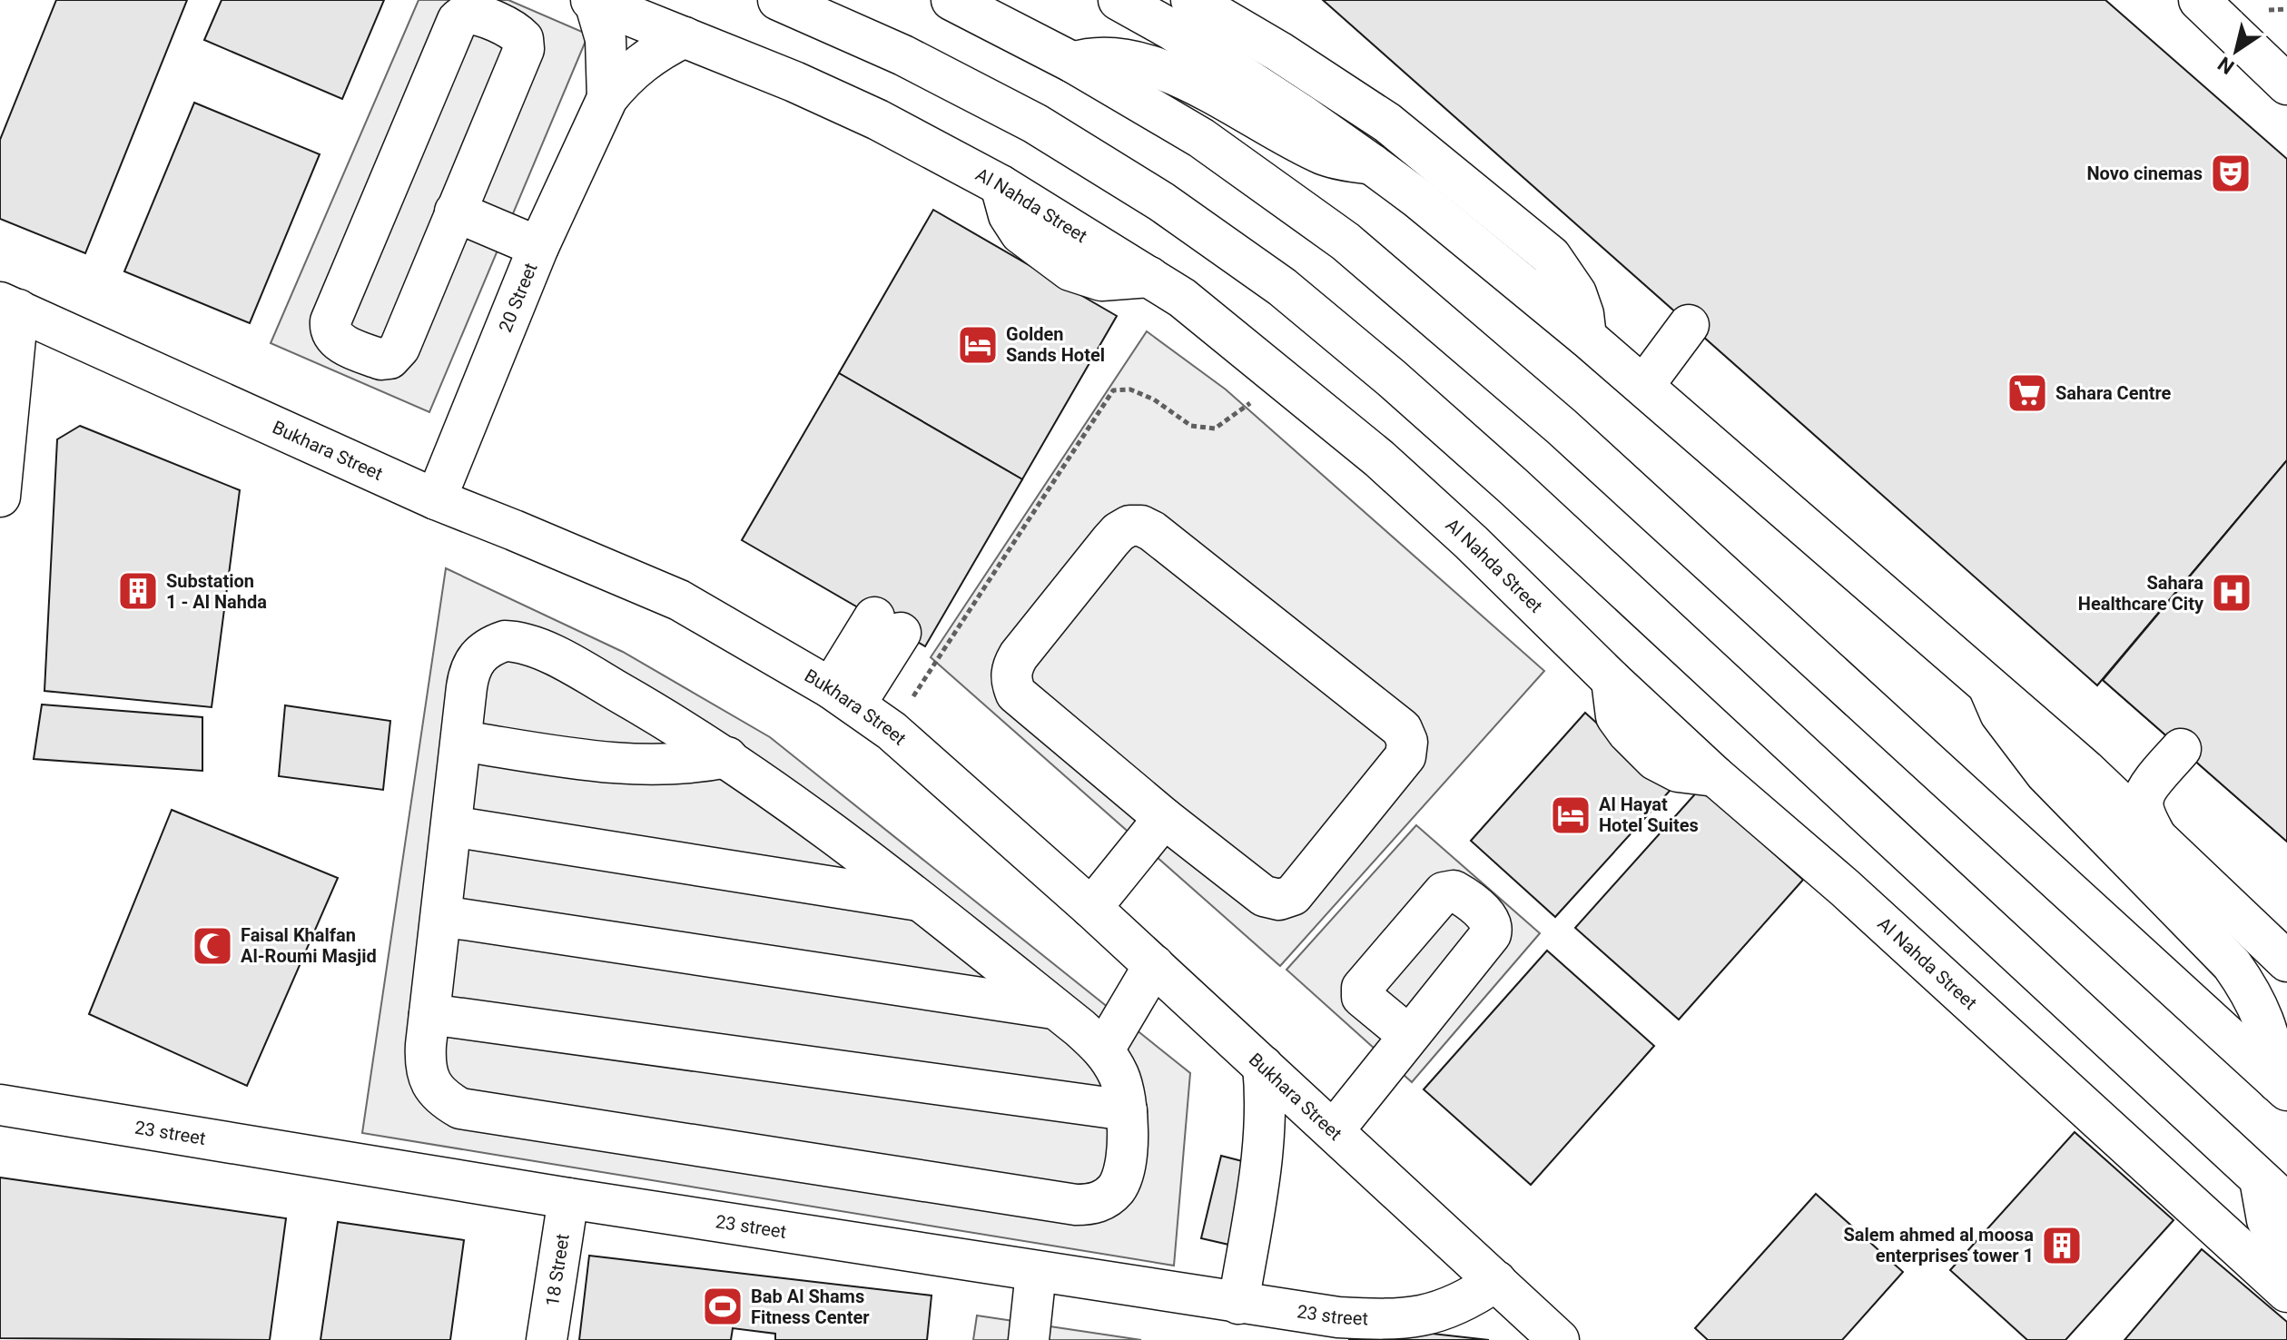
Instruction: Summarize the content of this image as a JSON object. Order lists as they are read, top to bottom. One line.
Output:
{"streets":{"street":["Al Nahda Street","20 Street","Bukhara Street","23 street","18 Street"]},"crossings":[["Al Nahda Street","20 Street"],["20 Street","Bukhara Street"],["Bukhara Street","23 street"],["23 street","18 Street"]],"places":{"theatre":["Novo cinemas"],"hotel":["Golden Sands Hotel","Al Hayat Hotel Suites"],"supermarket":["Sahara Centre"],"building":["Substation 1 - Al Nahda","Salem ahmed al moosa enterprises tower 1"],"hospital":["Sahara Healthcare City"],"mosque":["Faisal Khalfan Al-Roumi Masjid"],"sports":["Bab Al Shams Fitness Center"]},"north":"bottom left"}
